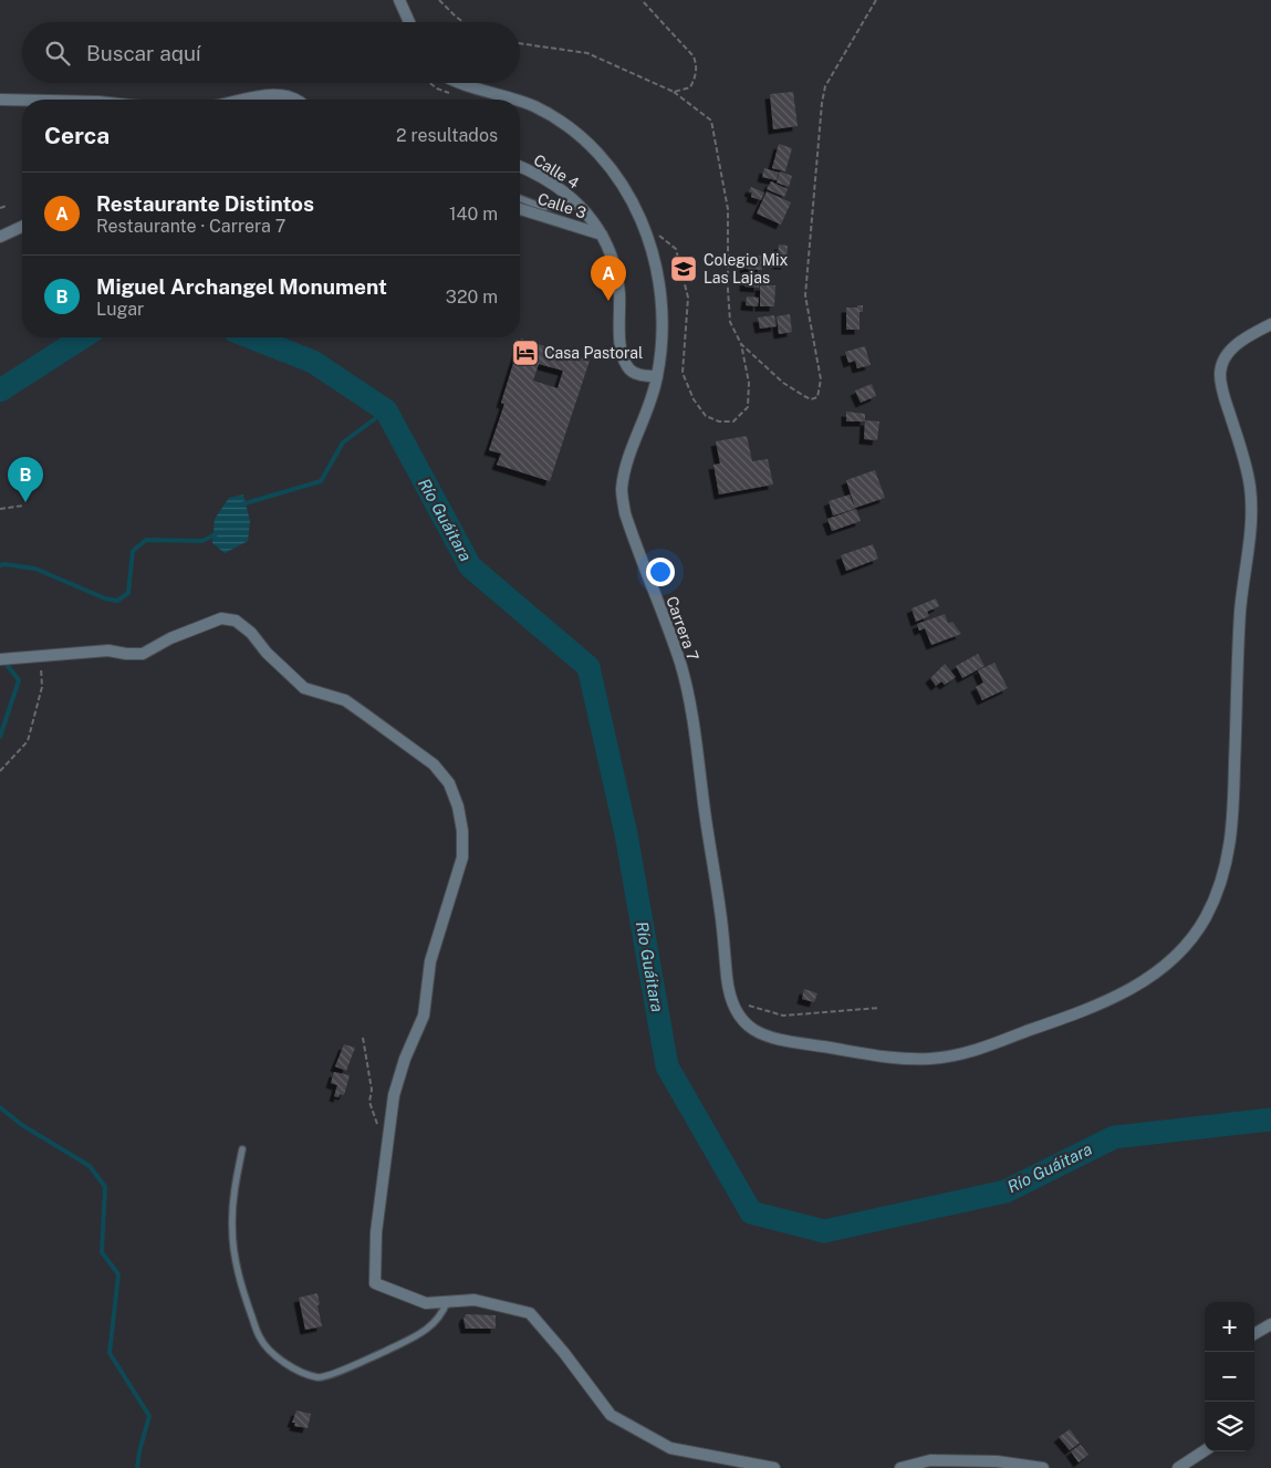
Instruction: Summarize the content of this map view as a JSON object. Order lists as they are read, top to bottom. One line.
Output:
{"streets":{"street":["Calle 4","Calle 3","Carrera 7"]},"crossings":[["Calle 4","Calle 3"]],"water":["Río Guáitara"],"places":{"school or university":["Colegio Mix Las Lajas"],"hotel":["Casa Pastoral"]},"page":{"search":"Buscar aquí","heading":["Cerca","2 resultados"],"list":[{"mark":"A","name":"Restaurante Distintos","note":"Restaurante · Carrera 7","value":"140 m"},{"mark":"B","name":"Miguel Archangel Monument","note":"Lugar","value":"320 m"}],"pins":["A","B"],"map_buttons":["+","−"]}}
